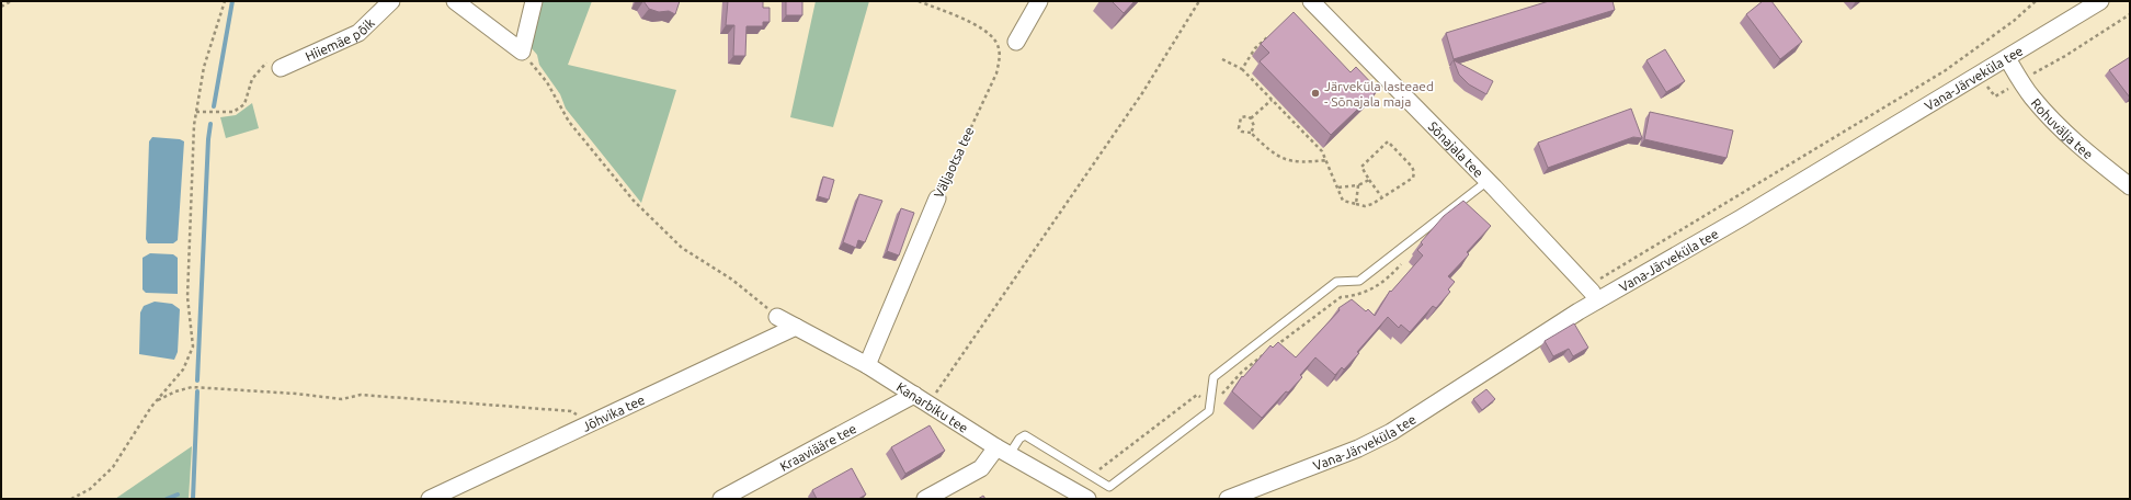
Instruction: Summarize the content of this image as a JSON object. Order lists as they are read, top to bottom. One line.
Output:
{"streets":{"street":["Hiiemäe põik","Vana-Järveküla tee","Rohuvälja tee","Sõnajala tee","Väljaotsa tee","Kanarbiku tee","Jõhvika tee","Kraaviääre tee"]},"crossings":[["Vana-Järveküla tee","Rohuvälja tee"],["Vana-Järveküla tee","Sõnajala tee"],["Väljaotsa tee","Kanarbiku tee"],["Kanarbiku tee","Jõhvika tee"],["Kanarbiku tee","Kraaviääre tee"]],"places":["Järveküla lasteaed - Sõnajala maja"]}
